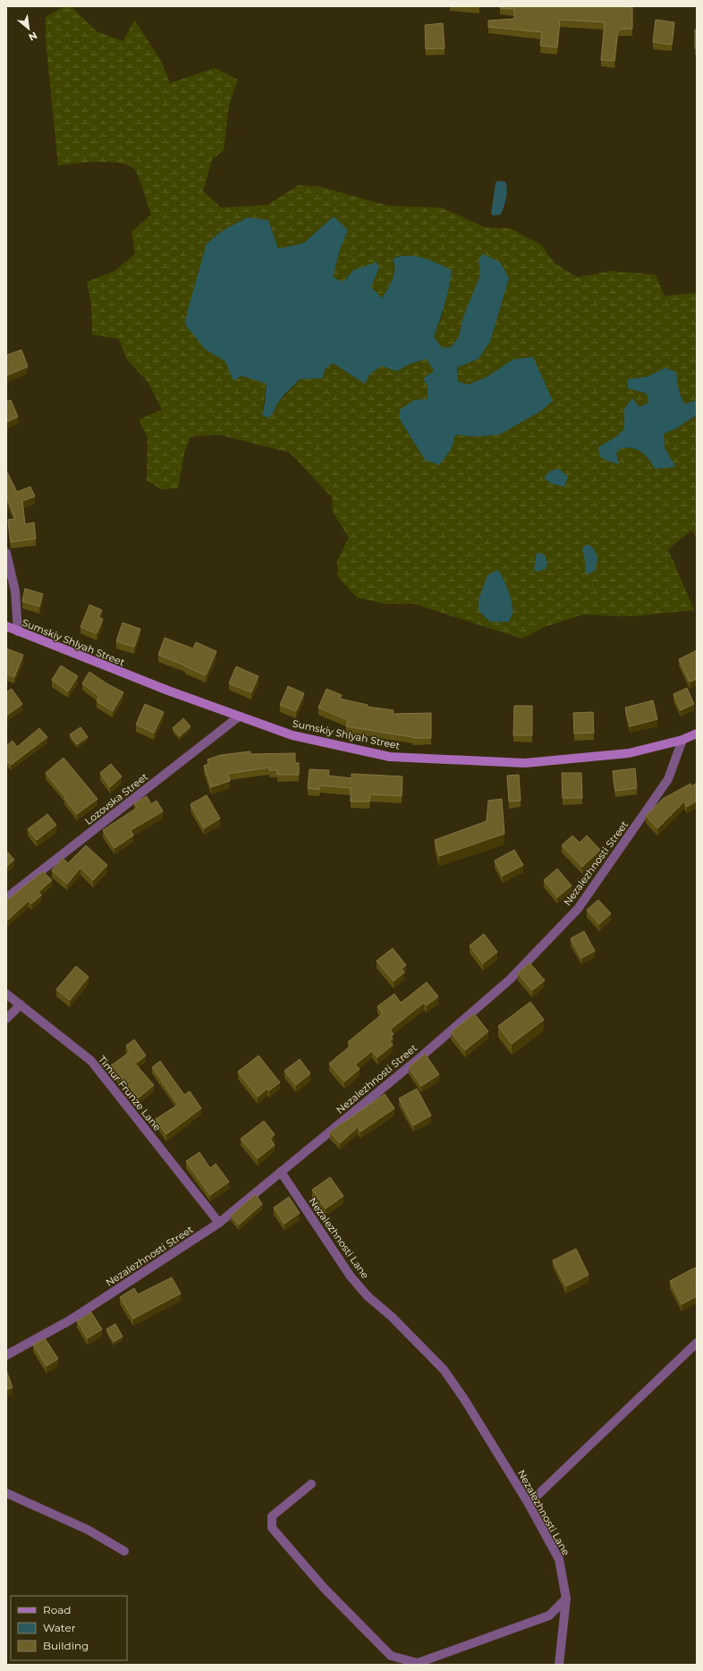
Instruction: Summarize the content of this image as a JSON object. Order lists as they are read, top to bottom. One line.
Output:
{"streets":{"main road":["Sumskiy Shlyah Street"],"street":["Lozovska Street","Nezalezhnosti Street","Timur Frunze Lane","Nezalezhnosti Lane"]},"crossings":[["Sumskiy Shlyah Street","Lozovska Street"],["Sumskiy Shlyah Street","Nezalezhnosti Street"],["Nezalezhnosti Street","Timur Frunze Lane"],["Nezalezhnosti Street","Nezalezhnosti Lane"]],"legend":["Road","Water","Building"],"north":"bottom right"}
